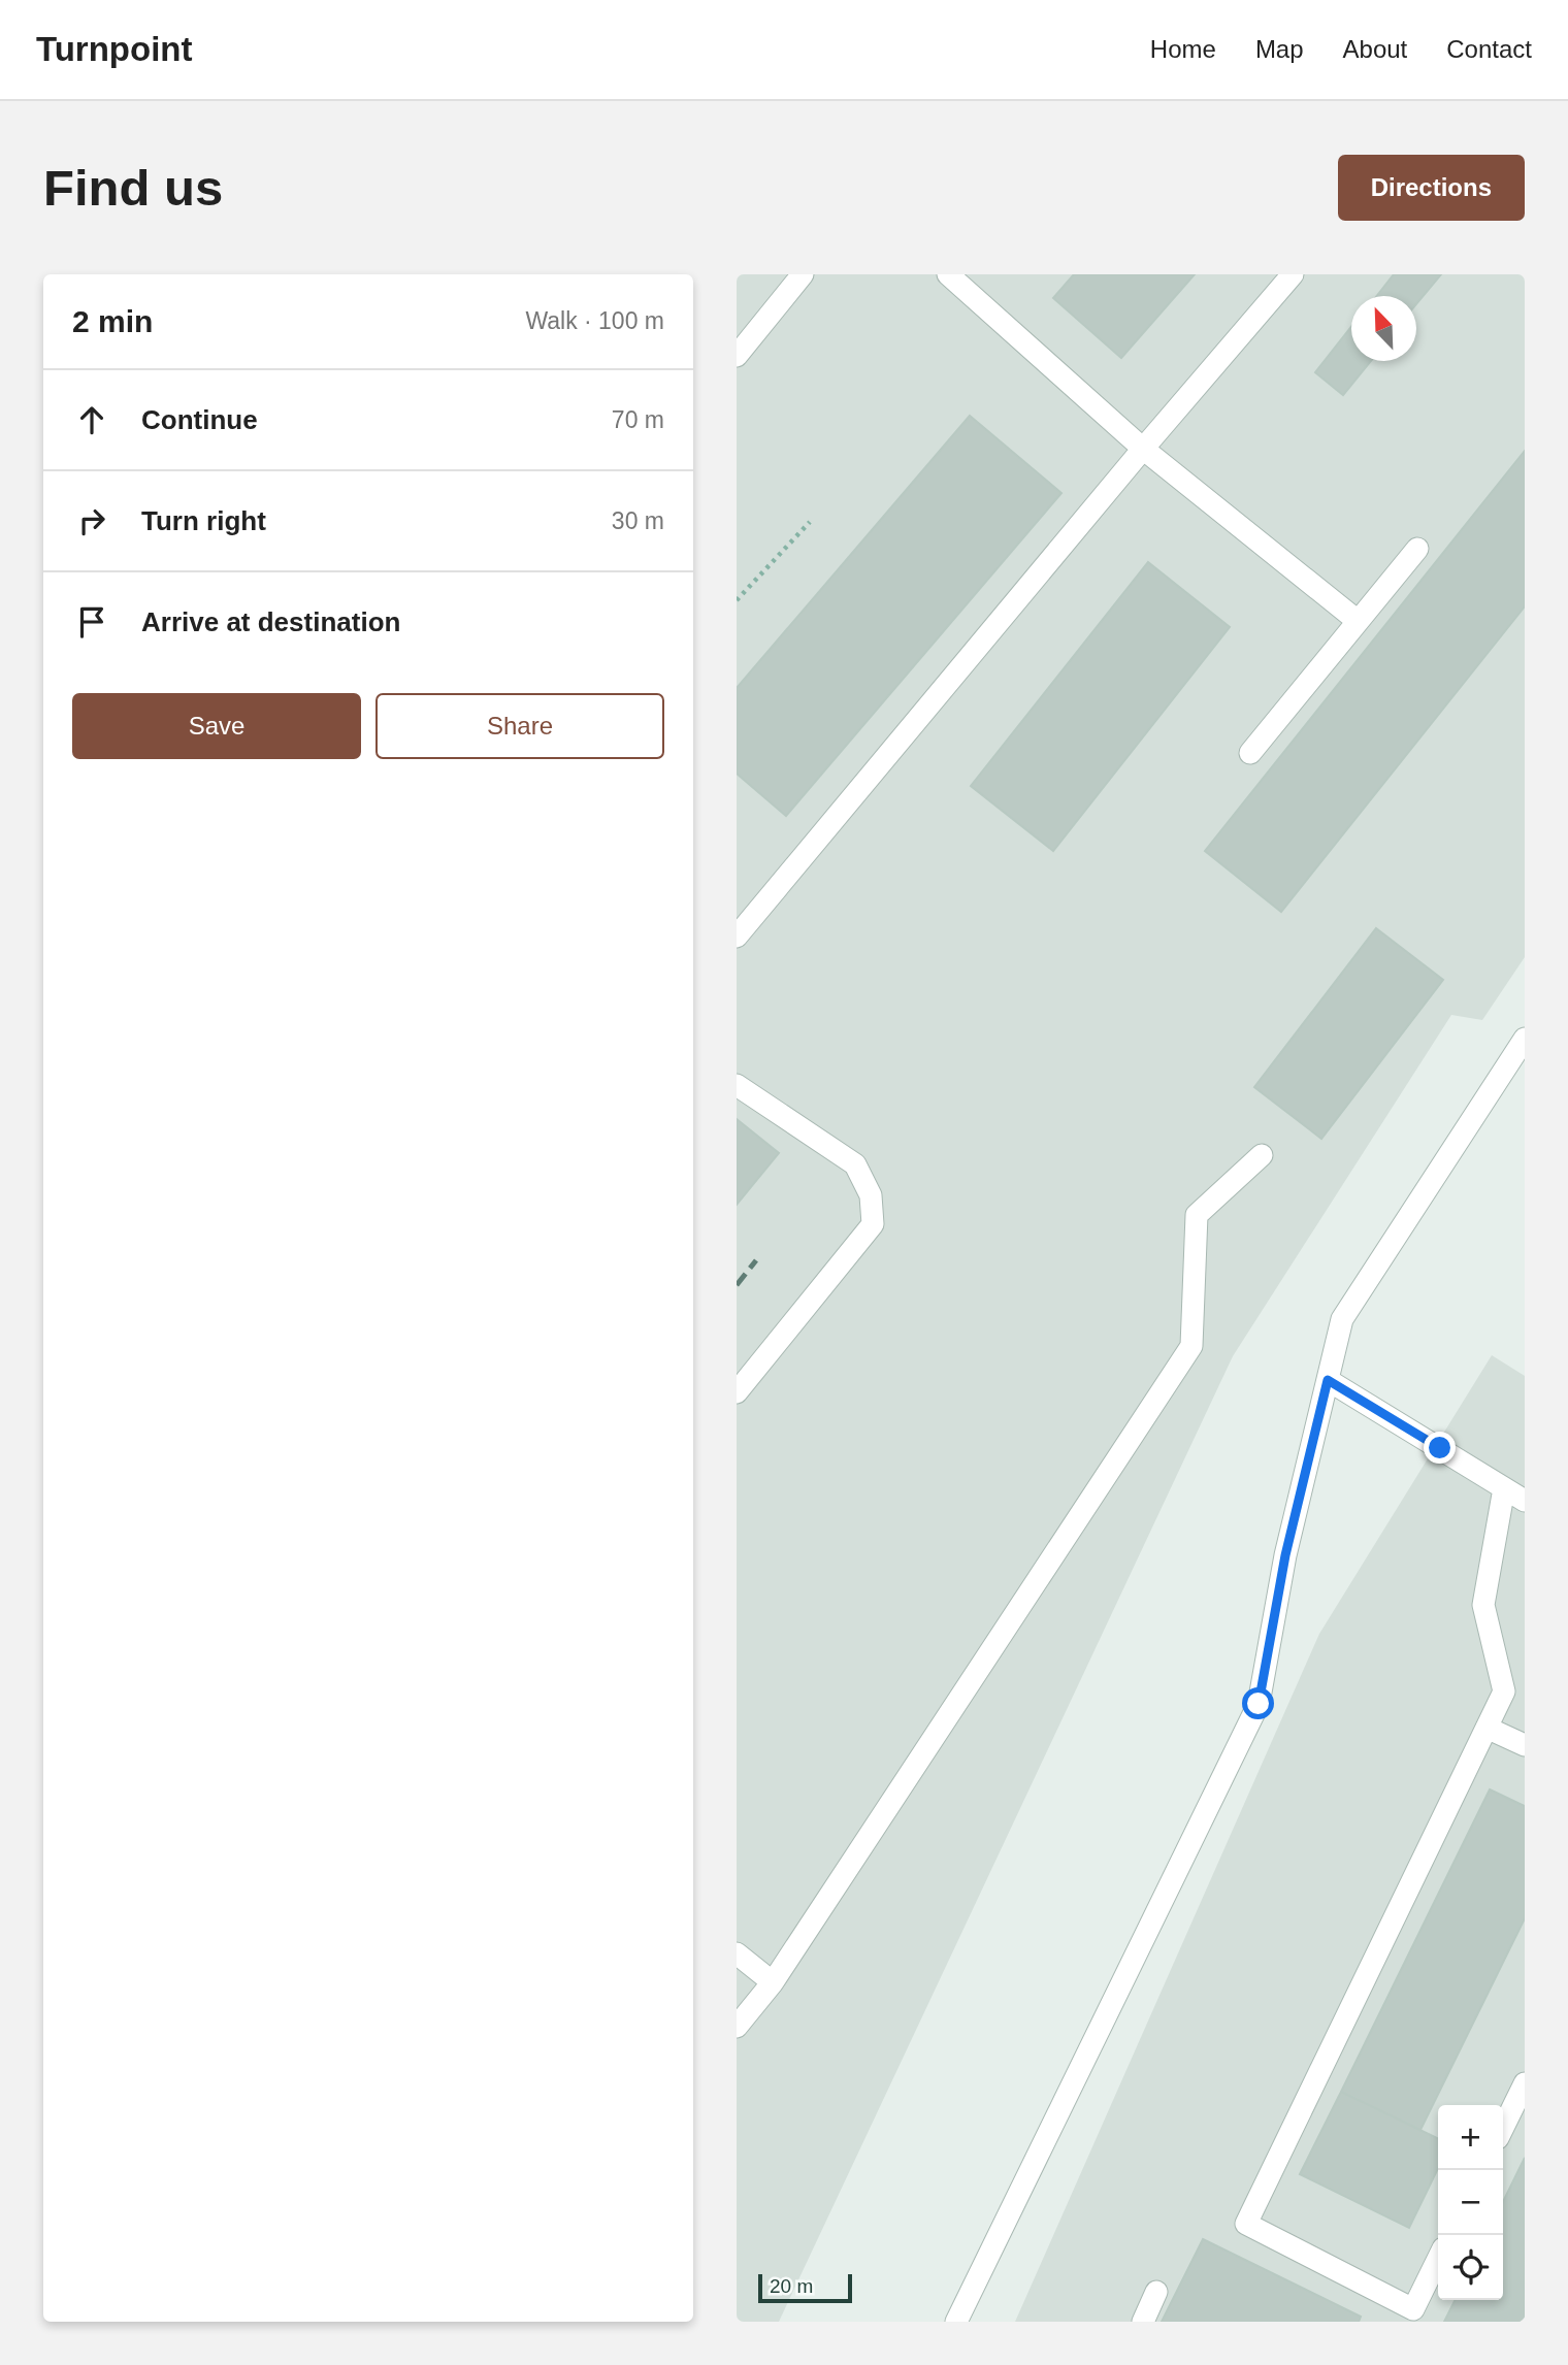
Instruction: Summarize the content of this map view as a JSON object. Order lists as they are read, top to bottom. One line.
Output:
{"scale_bar":"20 m","north":"top left","page":{"header":"Turnpoint","nav":["Home","Map","About","Contact"],"buttons":["Directions",["Save","Share"]],"title":"Find us","heading":["2 min","Walk · 100 m"],"list":[["Continue","70 m"],["Turn right","30 m"],"Arrive at destination"],"map_buttons":["+","−"],"scale":"20 m"}}
